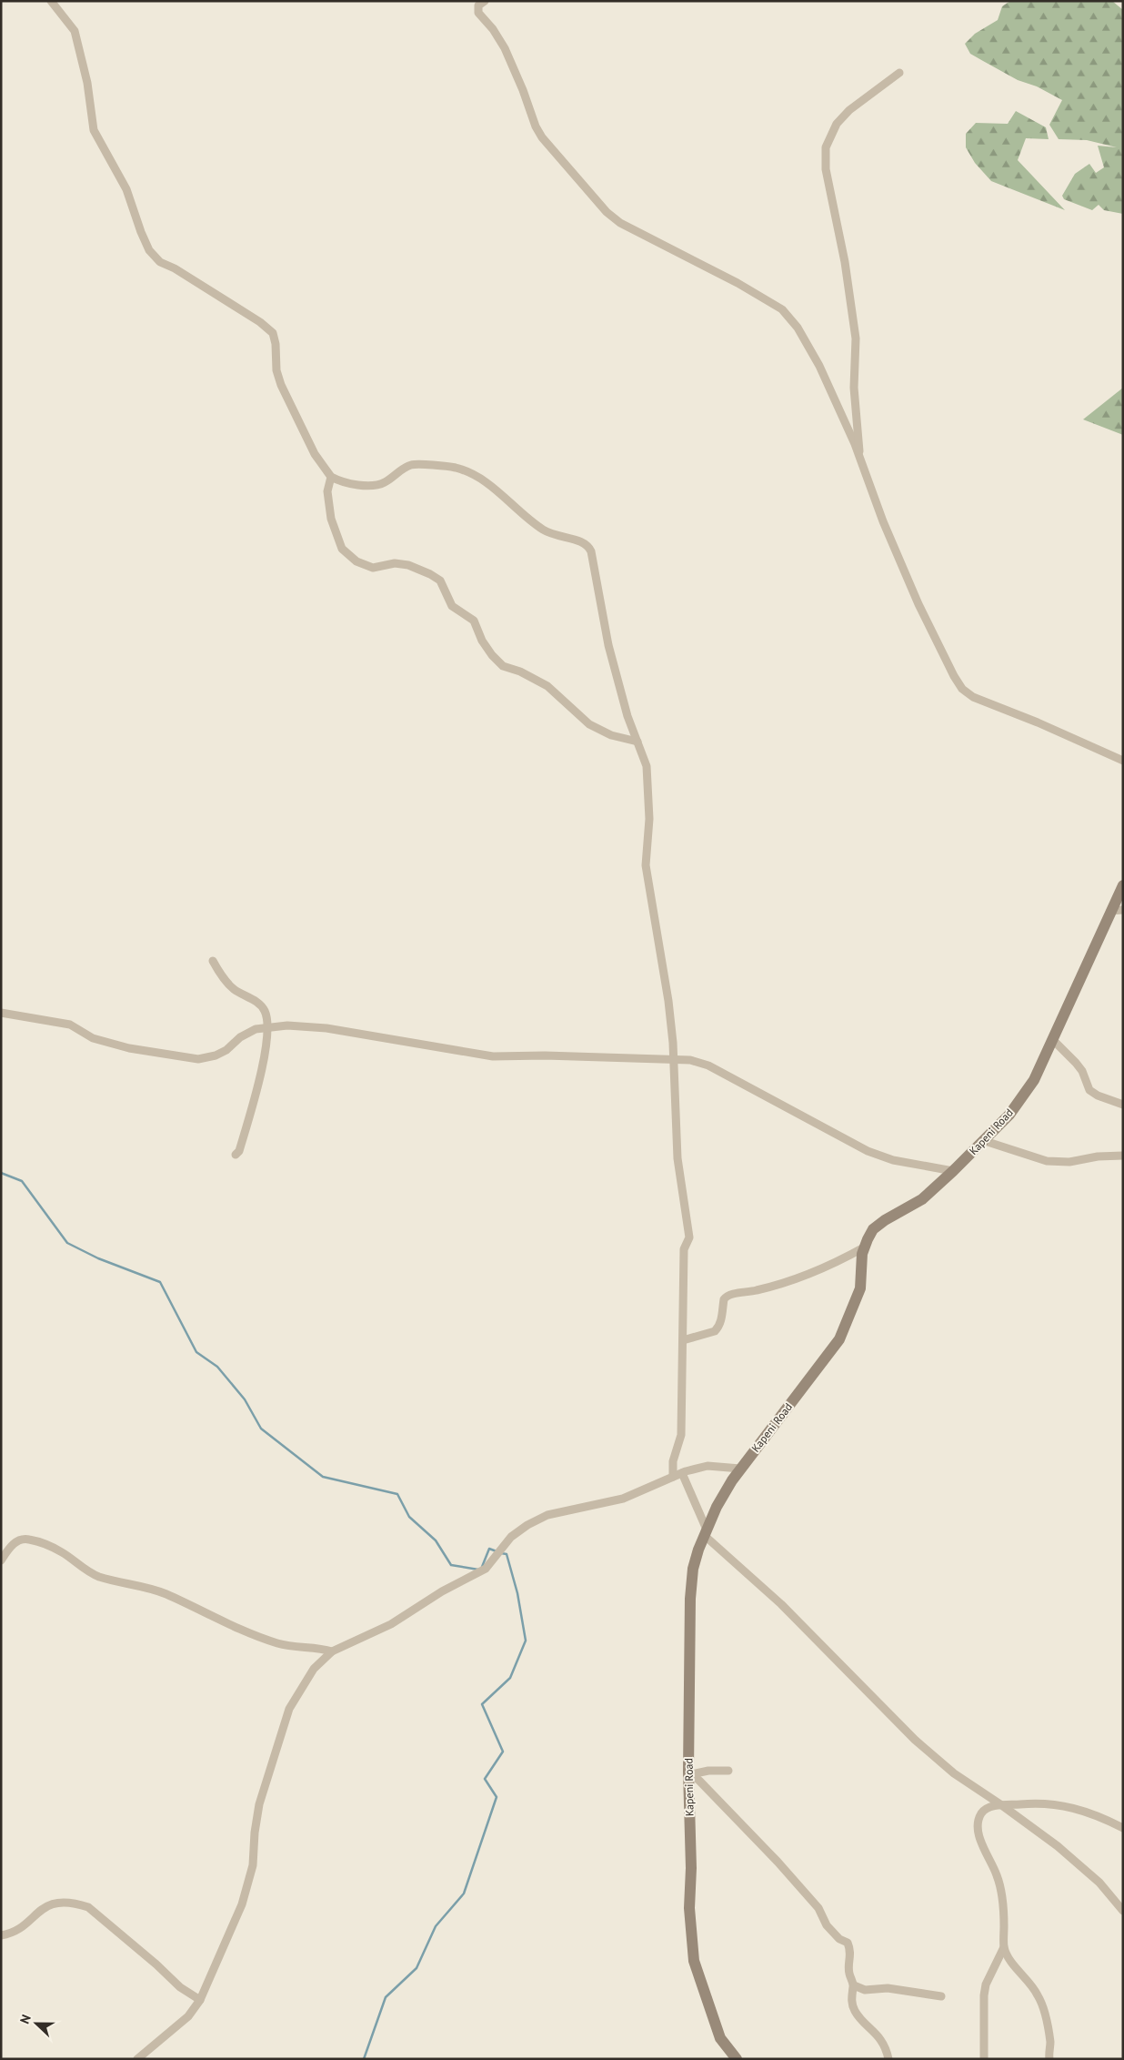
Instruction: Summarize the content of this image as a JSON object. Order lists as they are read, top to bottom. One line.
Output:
{"streets":{"main road":["Kapeni Road"]},"north":"left"}
